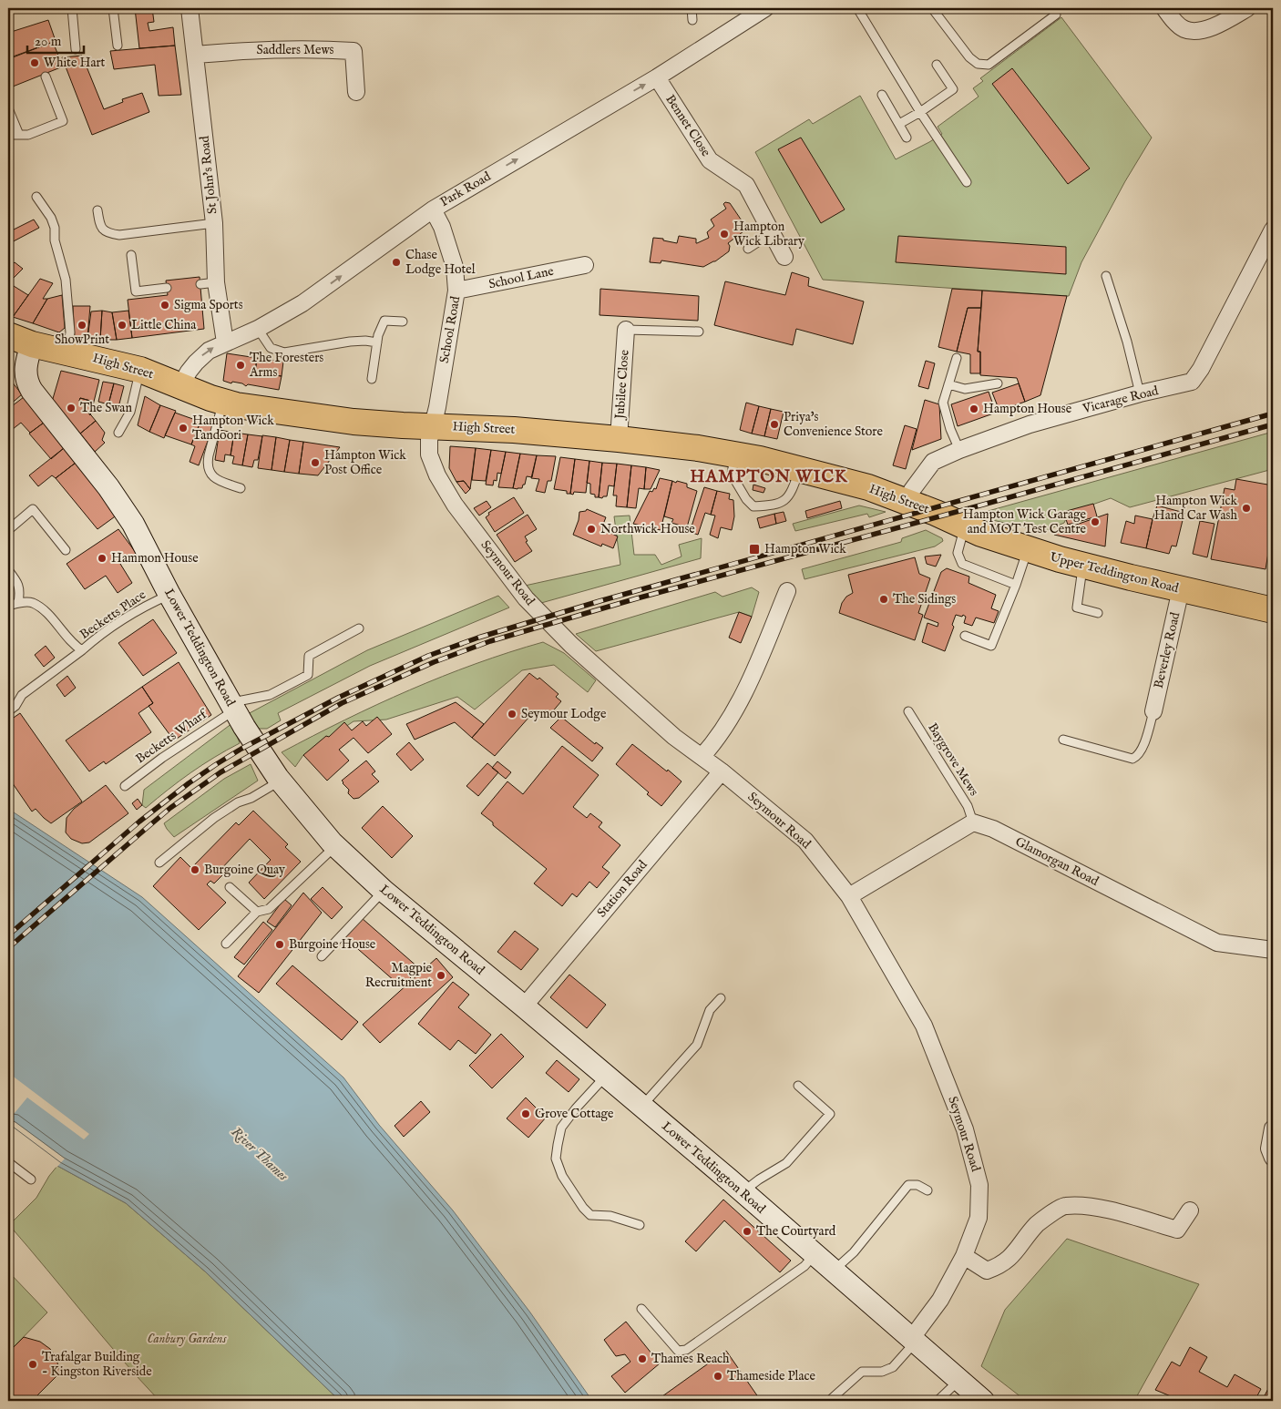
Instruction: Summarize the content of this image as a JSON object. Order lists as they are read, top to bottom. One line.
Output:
{"streets":{"main road":["High Street","Upper Teddington Road"],"street":["Saddlers Mews","Bennet Close","St John's Road","Park Road","School Lane","School Road","Jubilee Close","Vicarage Road","Seymour Road","Lower Teddington Road","Beverley Road","Glamorgan Road","Station Road"],"lane":["Becketts Place","Becketts Wharf","Baygrove Mews"]},"crossings":[["Saddlers Mews","St John's Road"],["Bennet Close","Park Road"],["St John's Road","Park Road"],["Park Road","School Road"],["Park Road","High Street"],["School Lane","School Road"],["School Road","High Street"],["School Road","Seymour Road"],["High Street","Jubilee Close"],["High Street","Vicarage Road"],["High Street","Seymour Road"],["High Street","Upper Teddington Road"],["High Street","Lower Teddington Road"],["Seymour Road","Lower Teddington Road"],["Seymour Road","Station Road"],["Upper Teddington Road","Beverley Road"],["Becketts Place","Lower Teddington Road"],["Lower Teddington Road","Becketts Wharf"],["Lower Teddington Road","Station Road"],["Baygrove Mews","Glamorgan Road"]],"one_way":["Park Road"],"districts":["HAMPTON WICK"],"water":["River Thames"],"parks":["Canbury Gardens"],"places":{"other":["White Hart","Hampton Wick Library","Chase Lodge Hotel","Sigma Sports","ShowPrint","Little China","The Foresters Arms","The Swan","Hampton House","Priya's Convenience Store","Hampton Wick Tandoori","Hampton Wick Post Office","Hampton Wick Hand Car Wash","Hampton Wick Garage and MOT Test Centre","Northwick House","Hammon House","The Sidings","Seymour Lodge","Burgoine Quay","Burgoine House","Magpie Recruitment","Grove Cottage","The Courtyard","Thames Reach","Trafalgar Building - Kingston Riverside","Thameside Place"],"transit":["Hampton Wick"]},"scale_bar":"20 m"}
